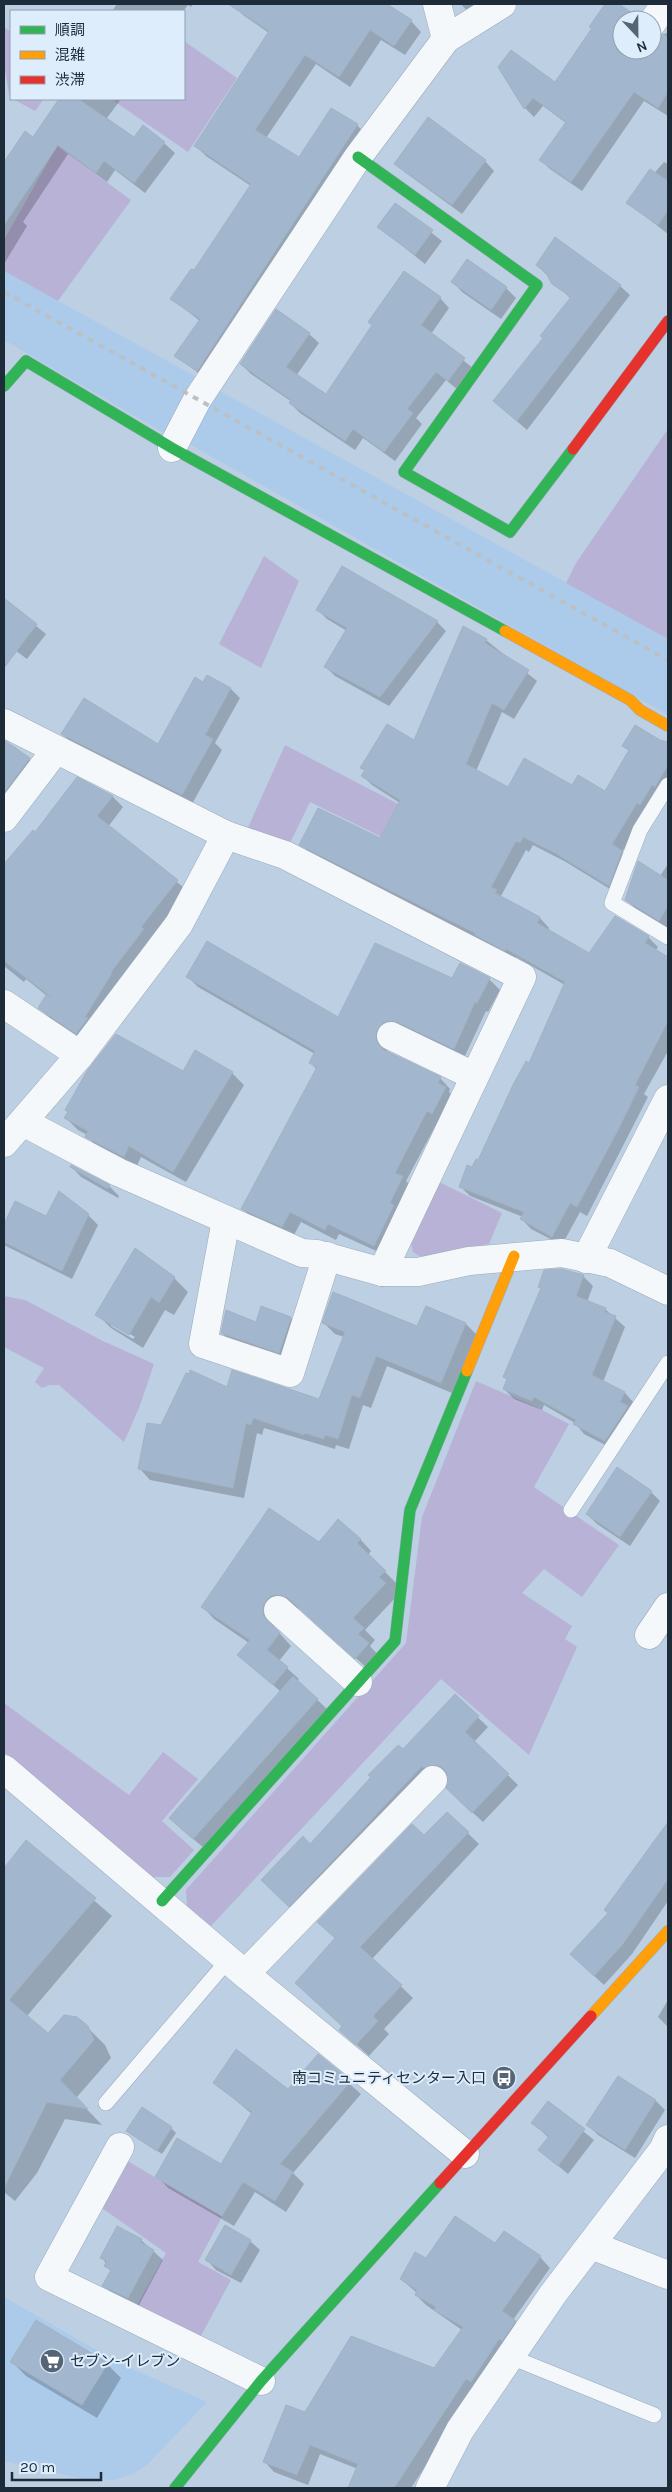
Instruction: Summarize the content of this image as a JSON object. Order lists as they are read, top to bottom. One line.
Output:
{"places":{"bus stop":["南コミュニティセンター入口"],"supermarket":["セブン-イレブン"]},"legend":["順調","混雑","渋滞"],"scale_bar":"20 m","north":"bottom"}
